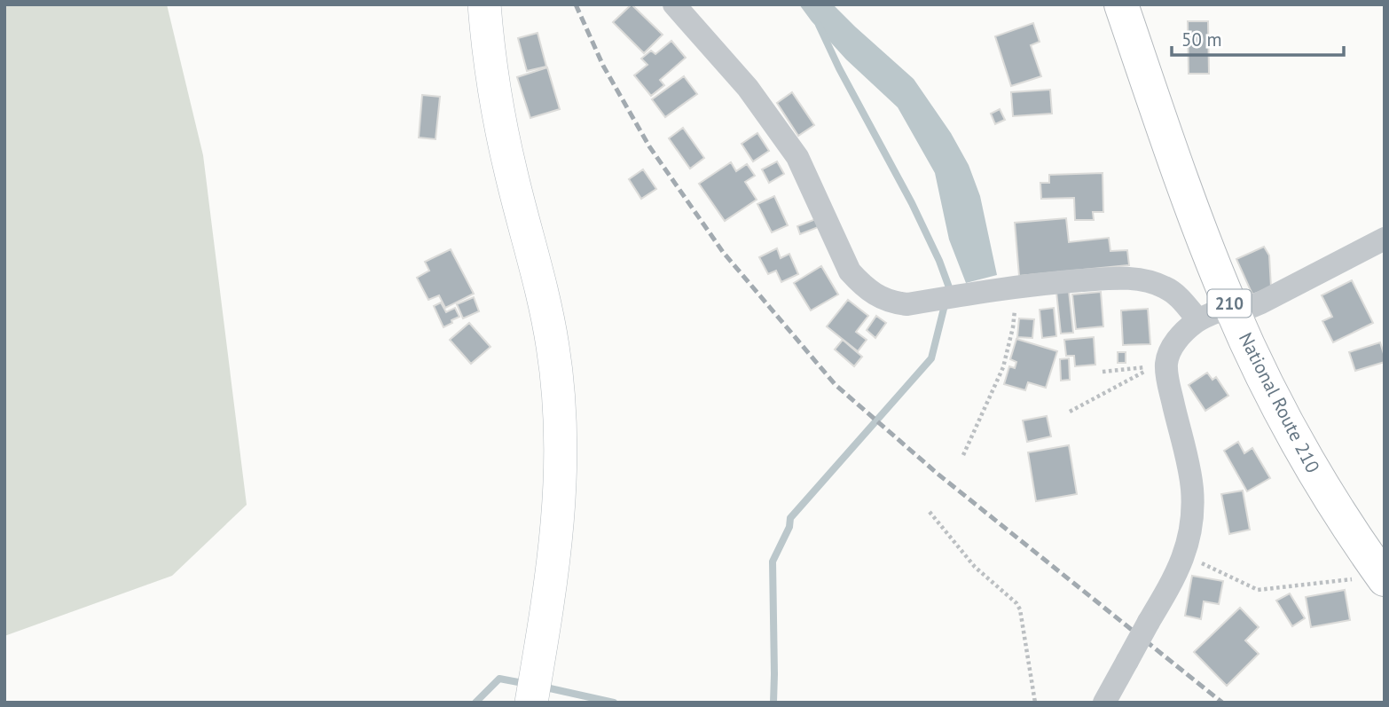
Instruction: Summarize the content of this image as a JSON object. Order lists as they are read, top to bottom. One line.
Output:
{"streets":{"highway":["210","National Route 210"]},"scale_bar":"50 m"}
